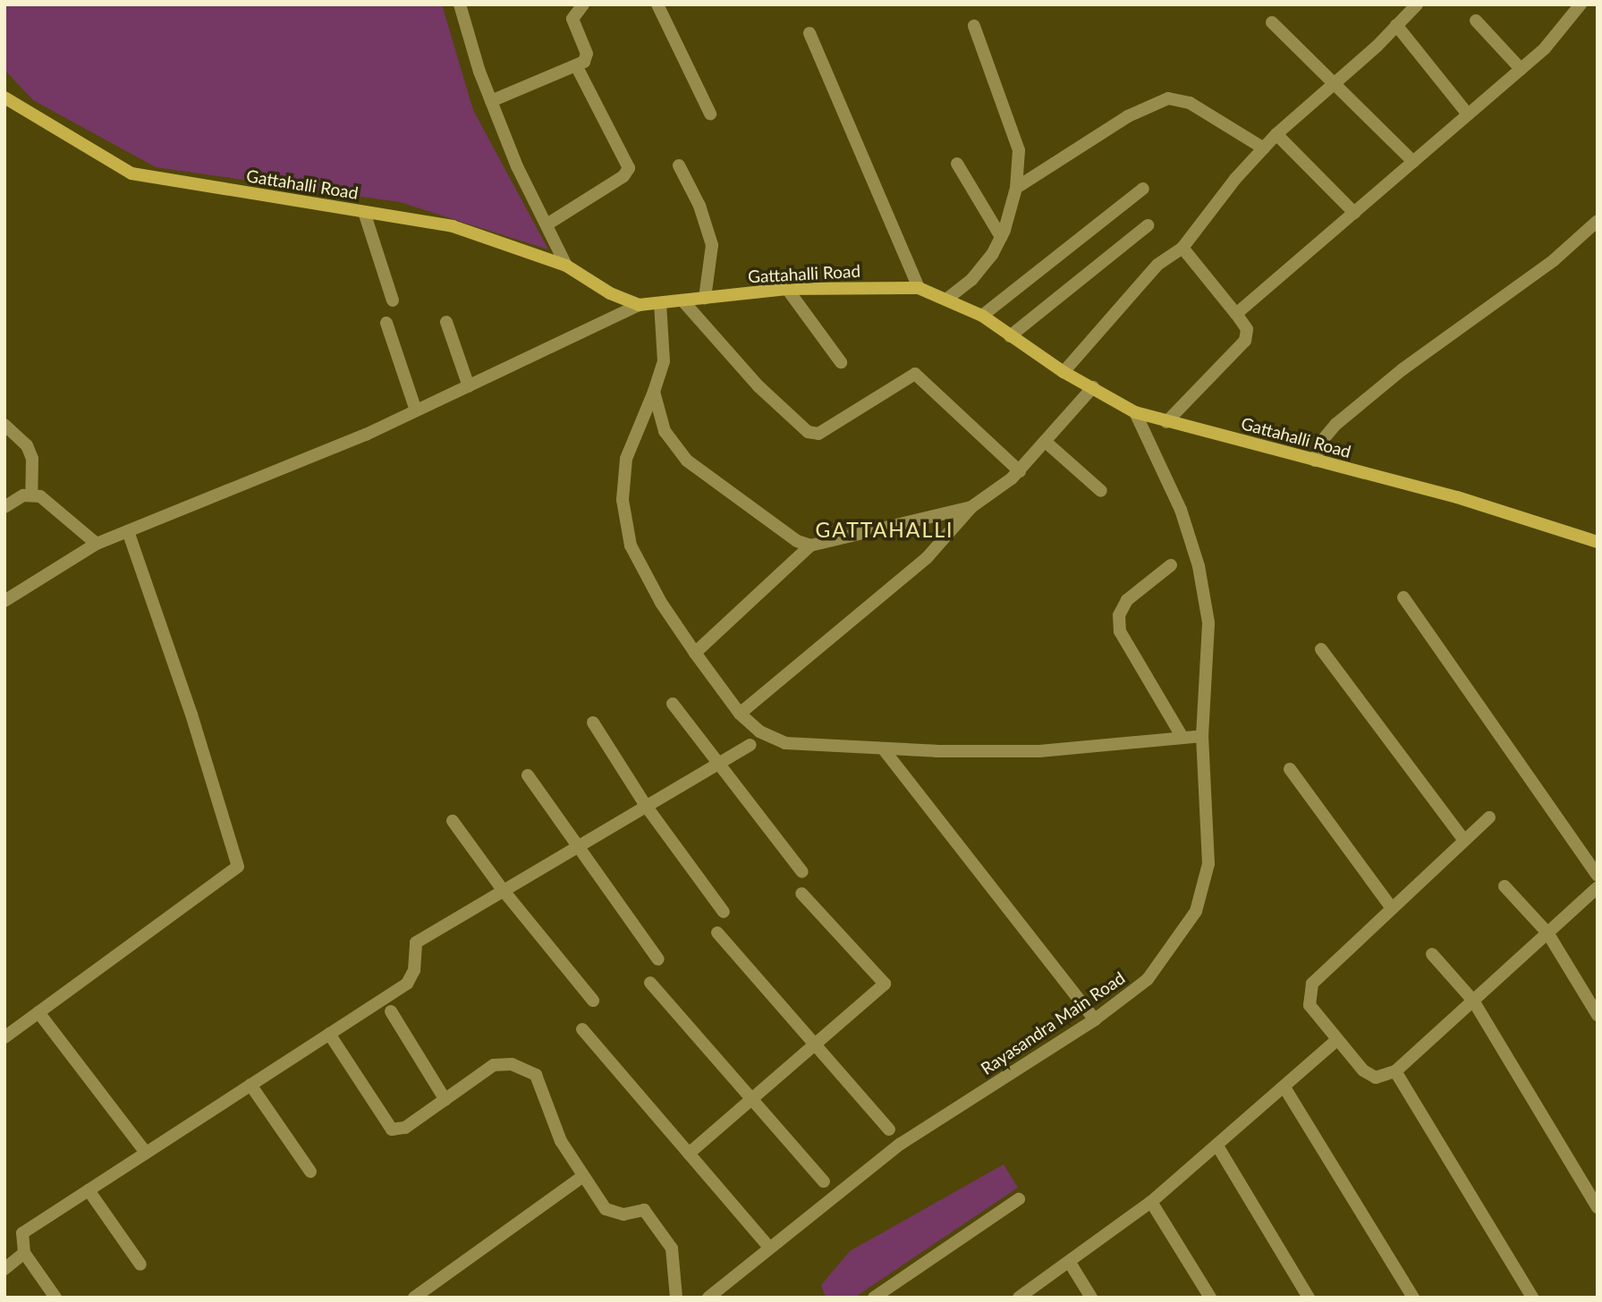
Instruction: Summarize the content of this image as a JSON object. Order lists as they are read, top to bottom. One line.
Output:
{"streets":{"main road":["Gattahalli Road"],"street":["Rayasandra Main Road"]},"crossings":[["Gattahalli Road","Rayasandra Main Road"]],"districts":["GATTAHALLI"]}
